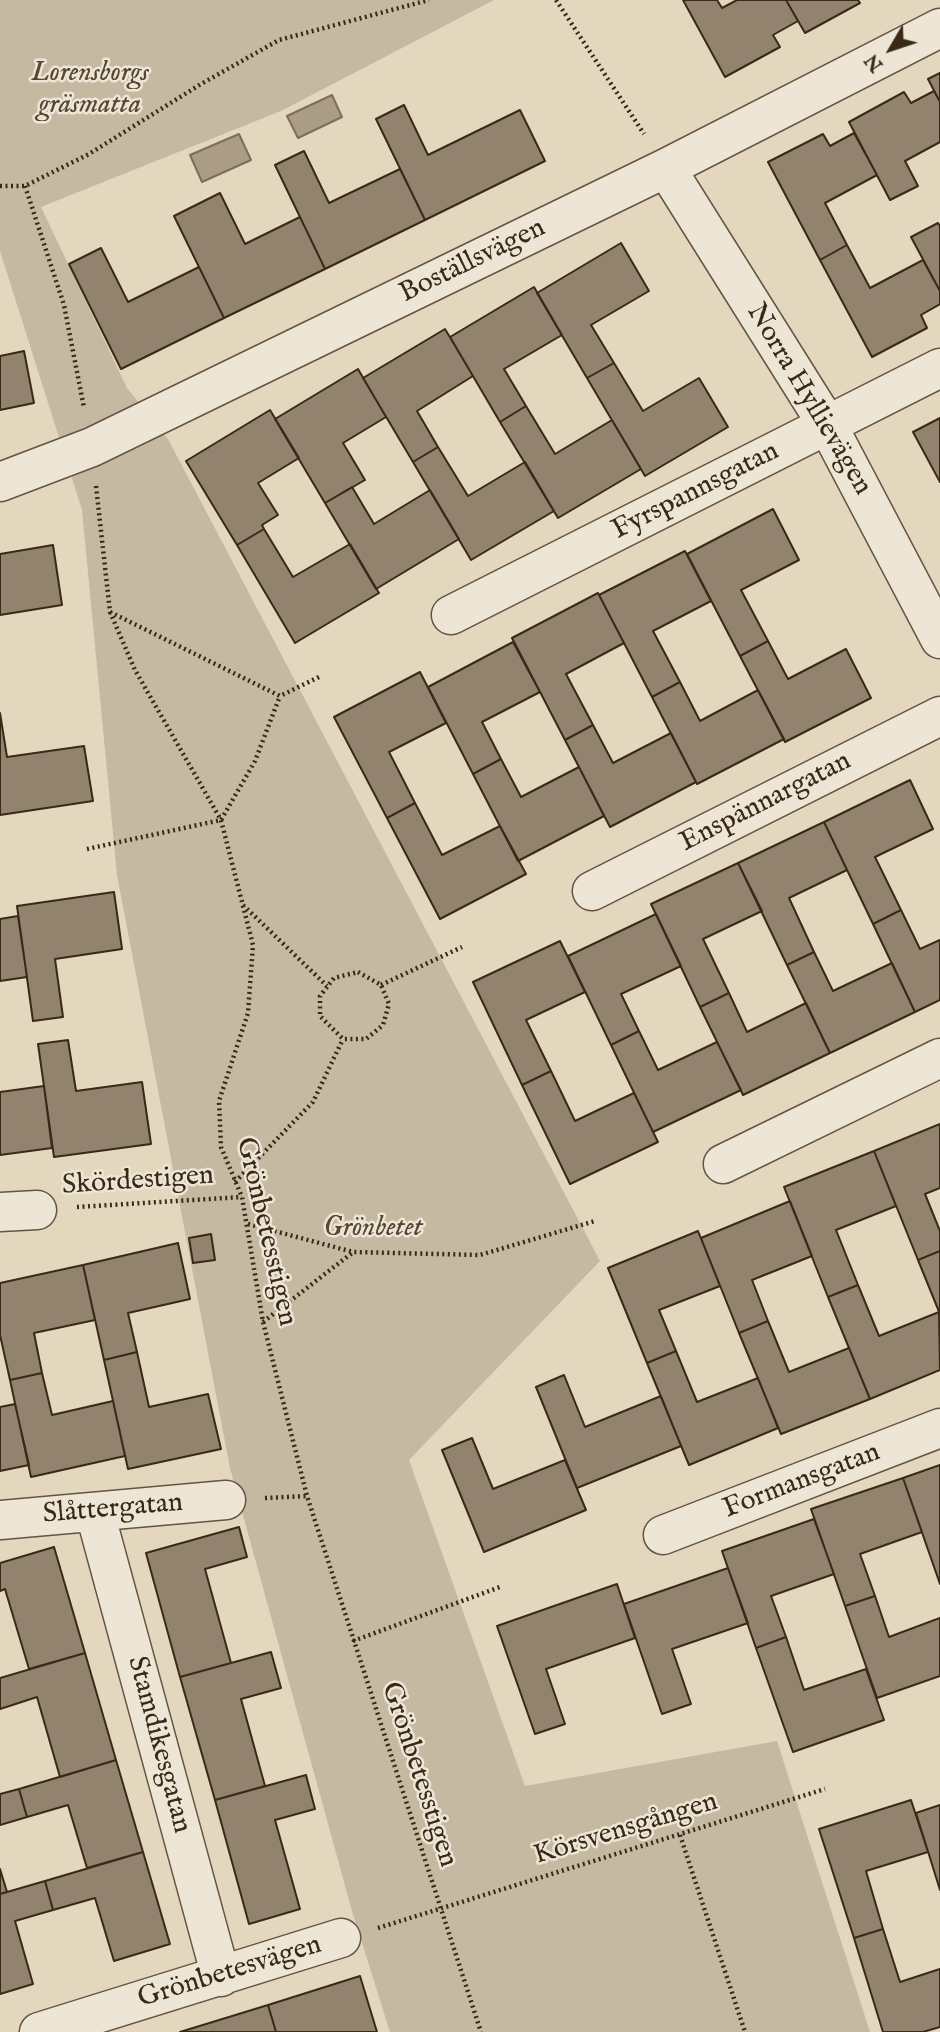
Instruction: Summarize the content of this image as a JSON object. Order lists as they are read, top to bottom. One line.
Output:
{"streets":{"street":["Boställsvägen","Norra Hyllievägen","Fyrspannsgatan","Enspännargatan","Formansgatan","Slåttergatan","Stamdikesgatan","Grönbetesvägen"],"path":["Skördestigen","Grönbetesstigen","Körsvensgången"]},"crossings":[["Boställsvägen","Norra Hyllievägen"],["Boställsvägen","Grönbetesstigen"],["Norra Hyllievägen","Fyrspannsgatan"],["Skördestigen","Grönbetesstigen"],["Grönbetesstigen","Körsvensgången"],["Slåttergatan","Stamdikesgatan"],["Stamdikesgatan","Grönbetesvägen"],["Körsvensgången","Grönbetesvägen"]],"parks":["Lorensborgs gräsmatta","Grönbetet"],"north":"bottom left"}
